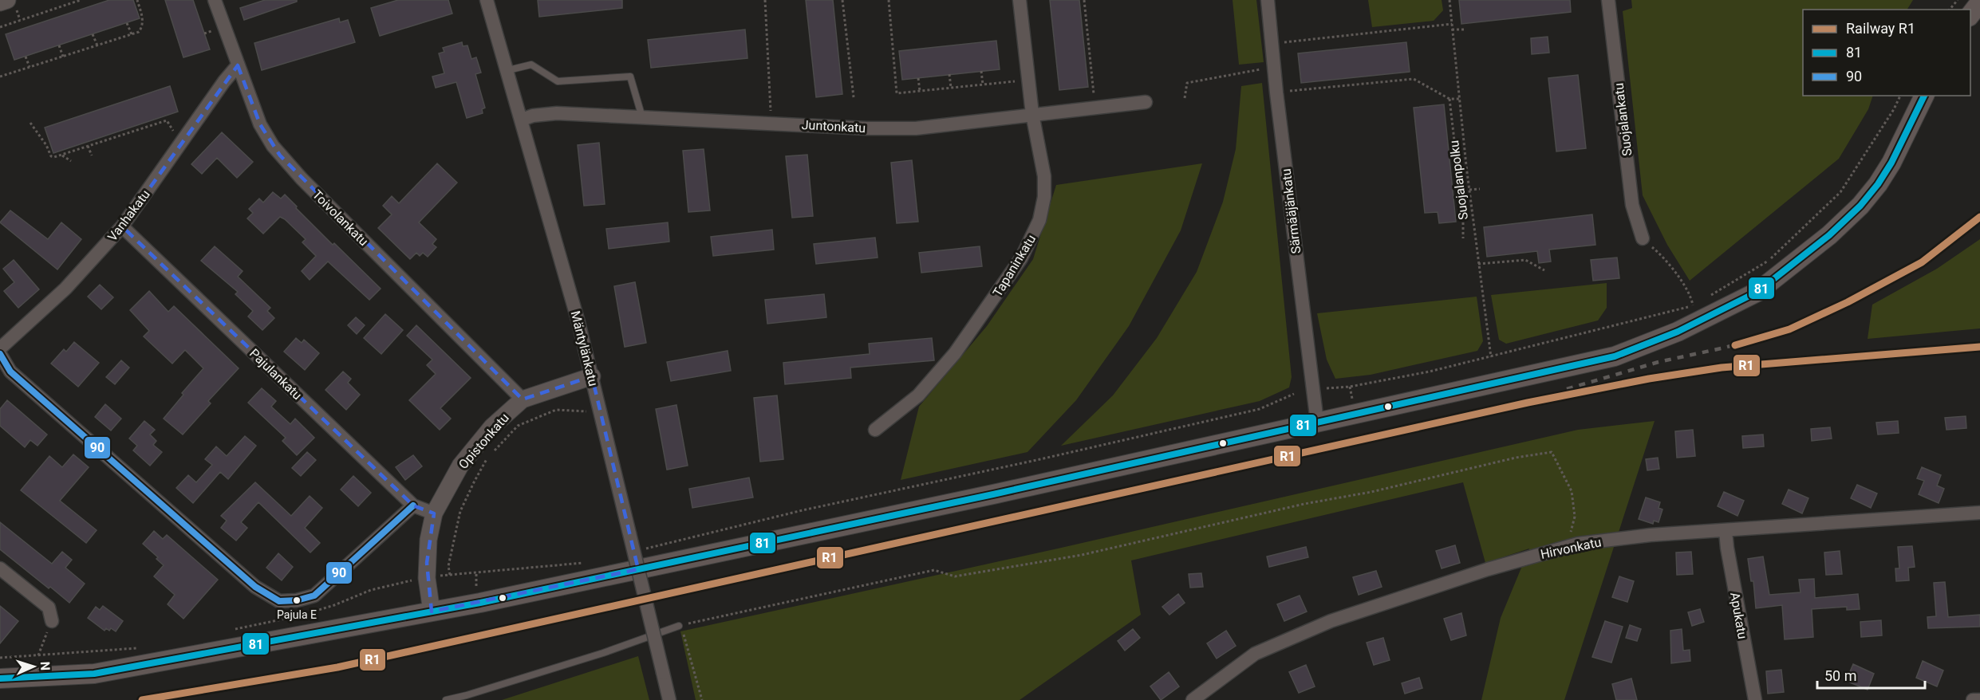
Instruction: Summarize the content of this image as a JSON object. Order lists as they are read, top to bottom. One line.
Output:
{"streets":{"street":["Suojalankatu","Juntonkatu","Särmääjänkatu","Vanhakatu","Toivolankatu","Tapaninkatu","Mäntylänkatu","Pajulankatu","Opistonkatu","Hirvonkatu","Apukatu"],"path":["Suojalanpolku"]},"crossings":[["Juntonkatu","Tapaninkatu"],["Juntonkatu","Mäntylänkatu"],["Vanhakatu","Toivolankatu"],["Vanhakatu","Pajulankatu"],["Toivolankatu","Opistonkatu"],["Mäntylänkatu","Opistonkatu"],["Pajulankatu","Opistonkatu"],["Hirvonkatu","Apukatu"]],"places":["Pajula E"],"lines":["transit line 81","rail line R1","transit line 90"],"legend":["Railway R1","81","90"],"scale_bar":"50 m","north":"right"}
